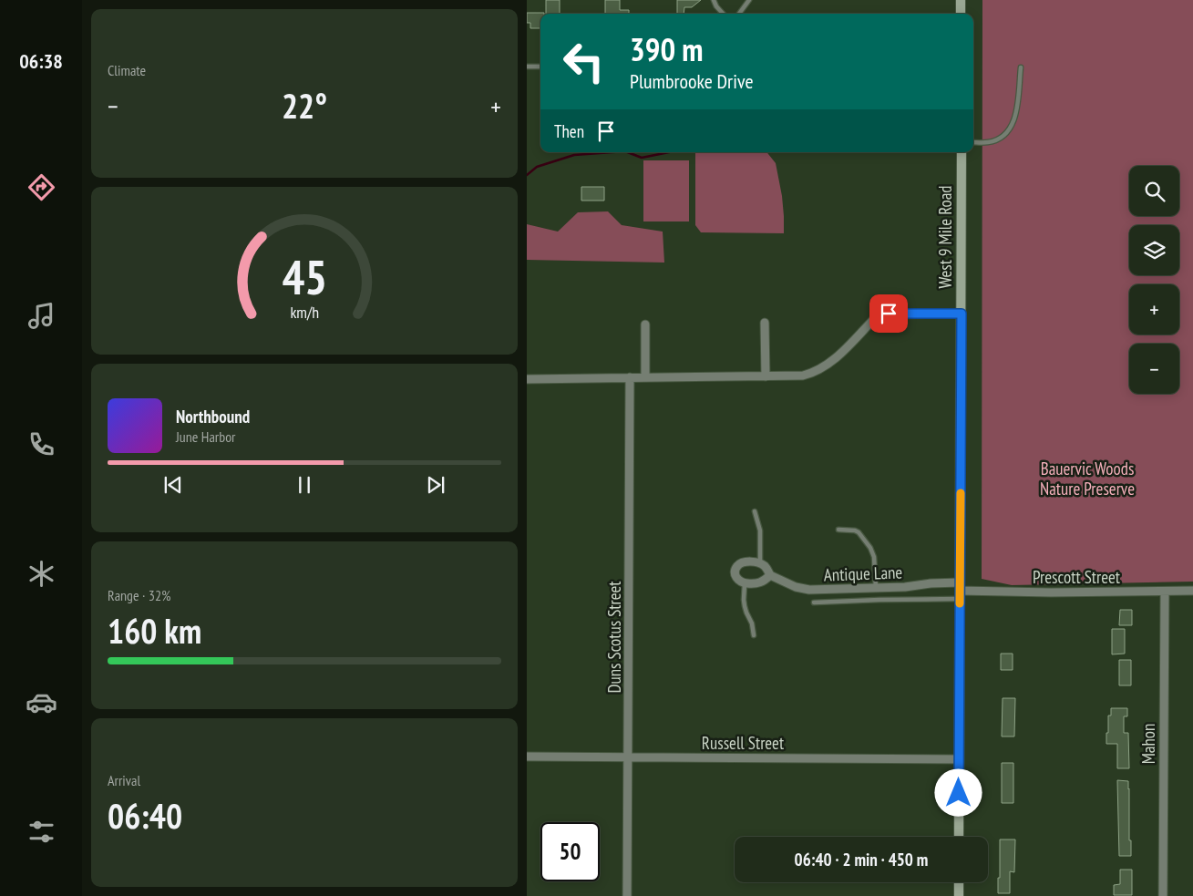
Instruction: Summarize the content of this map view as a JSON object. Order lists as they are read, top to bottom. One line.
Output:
{"streets":{"main road":["West 9 Mile Road"],"street":["Antique Lane","Prescott Street","Duns Scotus Street","Russell Street","Mahon"]},"crossings":[["West 9 Mile Road","Antique Lane"],["West 9 Mile Road","Prescott Street"],["West 9 Mile Road","Russell Street"],["Antique Lane","Prescott Street"],["Prescott Street","Mahon"],["Duns Scotus Street","Russell Street"]],"parks":["Bauervic Woods Nature Preserve"],"page":{"tabs":"06:38","tile":["Climate",["Range · 32%","160 km"],["Arrival","06:40"]],"turn":["390 m","Plumbrooke Drive"],"heat":["−","22°","+"],"then":"Then","map_buttons":["+","−"],"song":["Northbound","June Harbor"],"limit":"50","trip":"06:40 · 2 min · 450 m","gauge":["45","km/h"]}}
